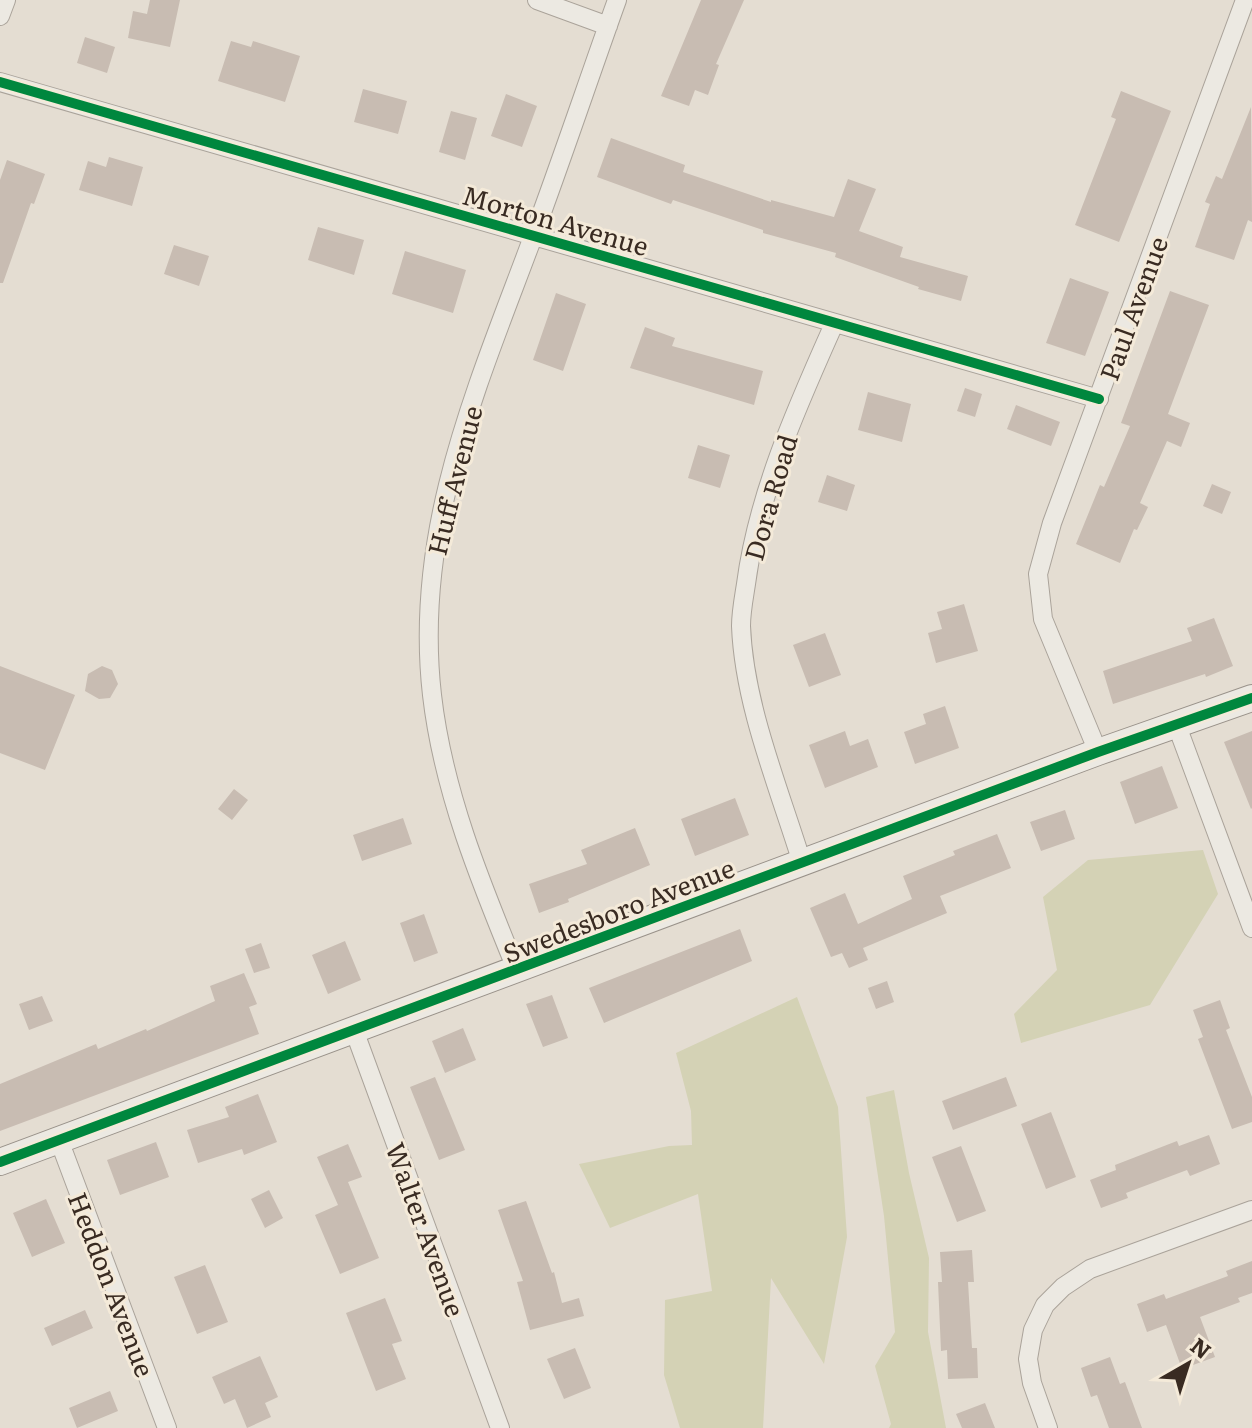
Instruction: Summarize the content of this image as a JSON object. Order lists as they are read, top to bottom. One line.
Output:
{"streets":{"street":["Morton Avenue","Paul Avenue","Huff Avenue","Dora Road","Swedesboro Avenue","Walter Avenue","Heddon Avenue"]},"crossings":[["Morton Avenue","Paul Avenue"],["Morton Avenue","Huff Avenue"],["Morton Avenue","Dora Road"],["Paul Avenue","Swedesboro Avenue"],["Huff Avenue","Swedesboro Avenue"],["Dora Road","Swedesboro Avenue"],["Swedesboro Avenue","Walter Avenue"],["Swedesboro Avenue","Heddon Avenue"]],"north":"top right"}
